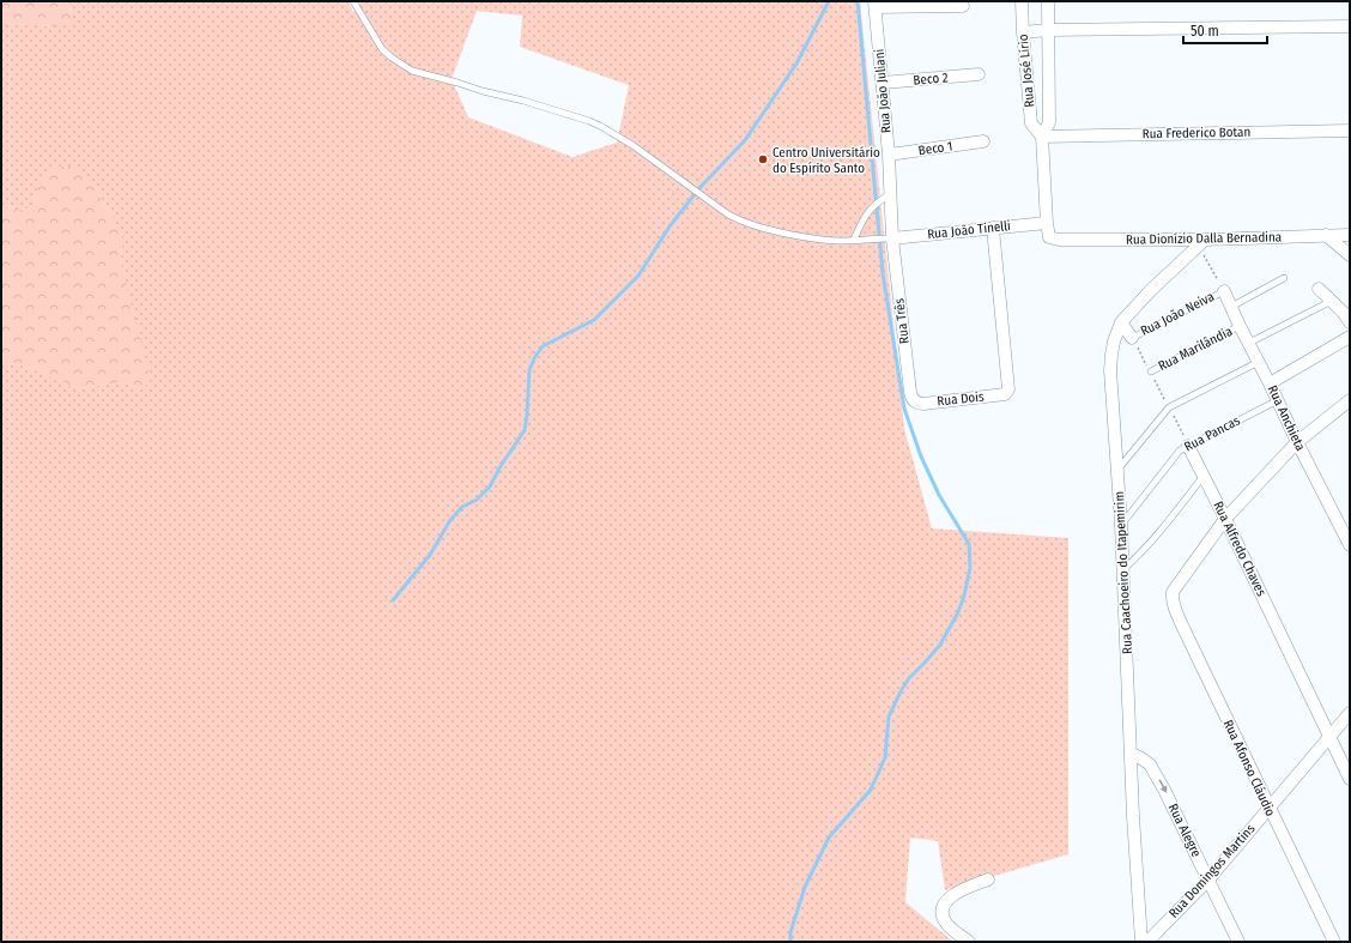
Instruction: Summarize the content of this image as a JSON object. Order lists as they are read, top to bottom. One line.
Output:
{"streets":{"street":["Rua José Lírio","Beco 2","Rua João Juliani","Rua Frederico Botan","Beco 1","Rua João Tinelli","Rua Dionízio Dalla Bernadina","Rua Três","Rua Dois","Rua Anchieta","Rua Alfredo Chaves","Rua Caachoeiro do Itapemirim","Rua Afonso Cláudio","Rua Alegre","Rua Domingos Martins"],"lane":["Rua João Neiva","Rua Marilândia","Rua Pancas"]},"crossings":[["Rua José Lírio","Rua Frederico Botan"],["Rua José Lírio","Rua João Tinelli"],["Rua José Lírio","Rua Dionízio Dalla Bernadina"],["Beco 2","Rua João Juliani"],["Rua João Juliani","Beco 1"],["Rua João Juliani","Rua João Tinelli"],["Rua João Juliani","Rua Três"],["Rua João Tinelli","Rua Dionízio Dalla Bernadina"],["Rua João Tinelli","Rua Três"],["Rua João Tinelli","Rua Dois"],["Rua Dionízio Dalla Bernadina","Rua Caachoeiro do Itapemirim"],["Rua João Neiva","Rua Anchieta"],["Rua Três","Rua Dois"],["Rua Marilândia","Rua Anchieta"],["Rua Anchieta","Rua Pancas"],["Rua Pancas","Rua Alfredo Chaves"],["Rua Pancas","Rua Caachoeiro do Itapemirim"],["Rua Alfredo Chaves","Rua Afonso Cláudio"],["Rua Alfredo Chaves","Rua Domingos Martins"],["Rua Caachoeiro do Itapemirim","Rua Alegre"],["Rua Caachoeiro do Itapemirim","Rua Domingos Martins"],["Rua Afonso Cláudio","Rua Domingos Martins"],["Rua Alegre","Rua Domingos Martins"]],"one_way":["Rua Alegre"],"places":["Centro Universitário do Espírito Santo"],"scale_bar":"50 m"}
